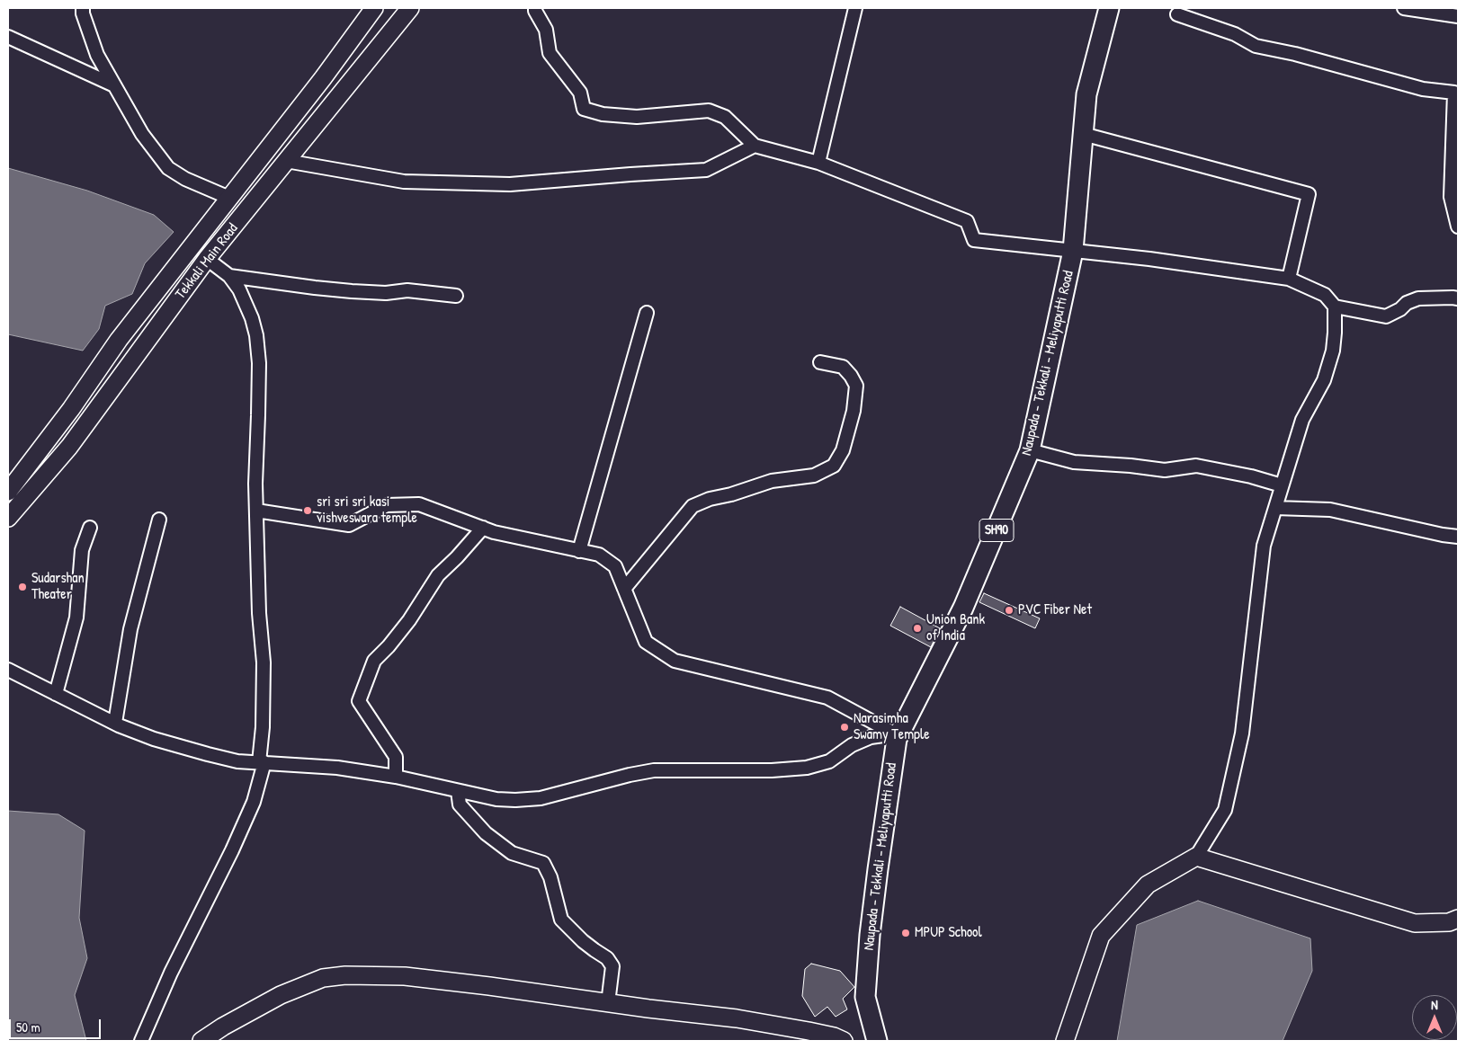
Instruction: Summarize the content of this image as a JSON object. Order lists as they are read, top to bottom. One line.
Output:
{"streets":{"main road":["Tekkali Main Road","Naupada - Tekkali - Meliyaputti Road","SH90"]},"places":["sri sri sri kasi vishveswara temple","Sudarshan Theater","PVC Fiber Net","Union Bank of India","Narasimha Swamy Temple","MPUP School"],"scale_bar":"50 m","north":"top"}
